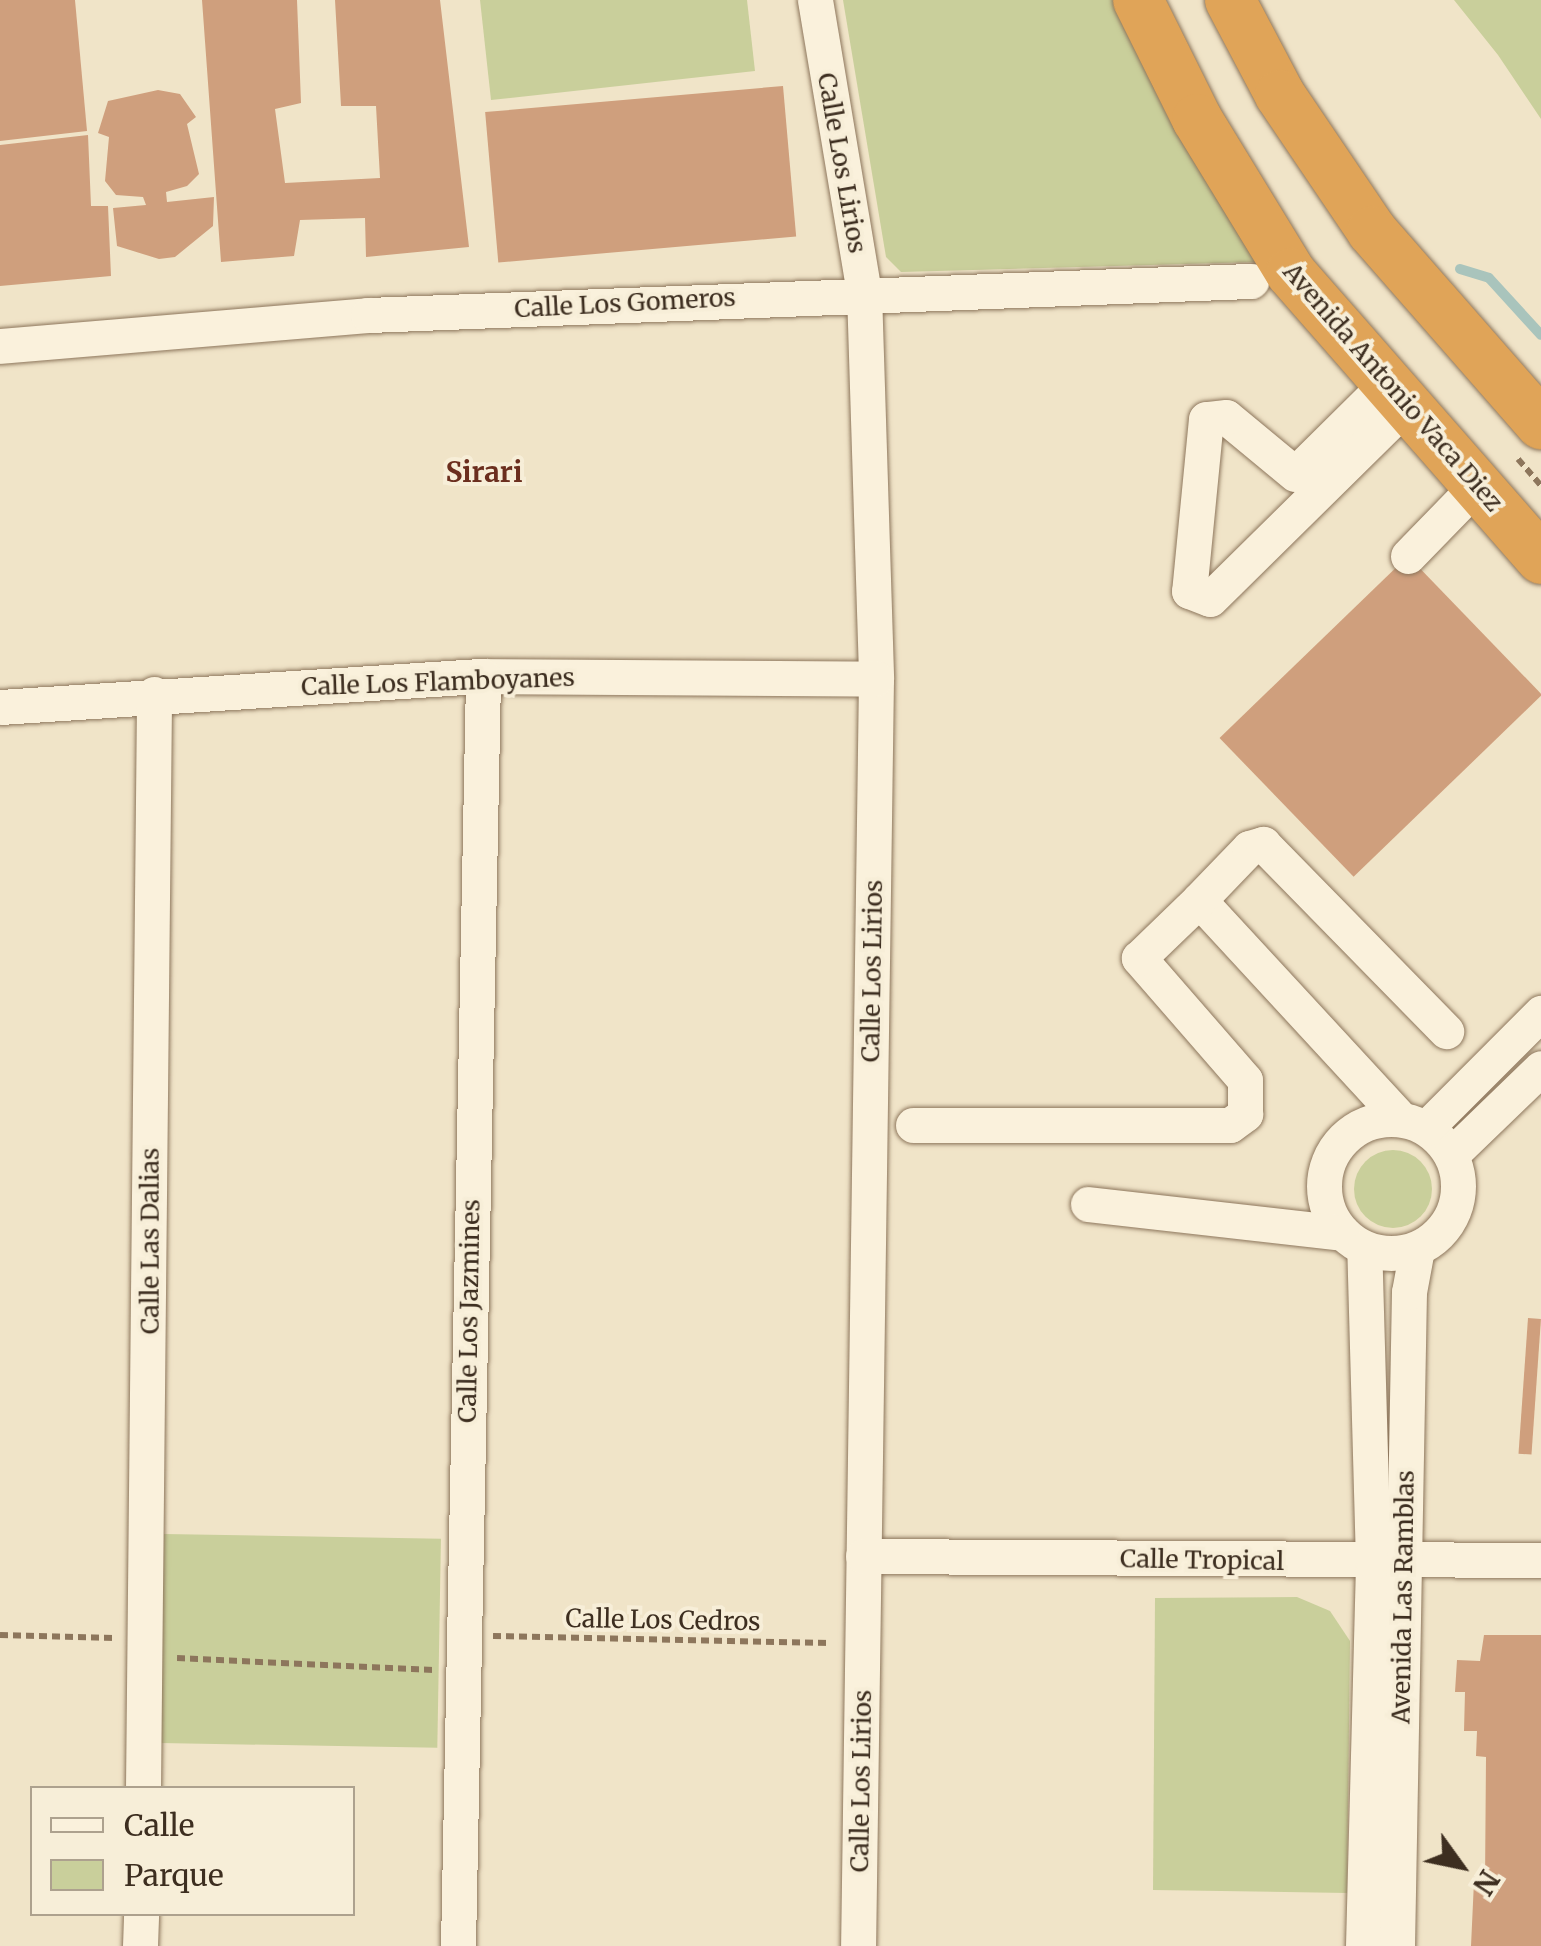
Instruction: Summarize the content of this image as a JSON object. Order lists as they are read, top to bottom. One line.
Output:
{"streets":{"highway":["Avenida Antonio Vaca Diez"],"street":["Calle Los Lirios","Calle Los Gomeros","Calle Los Flamboyanes","Calle Las Dalias","Calle Los Jazmines","Calle Tropical","Avenida Las Ramblas"],"path":["Calle Los Cedros"]},"crossings":[["Calle Los Lirios","Calle Los Gomeros"],["Calle Los Lirios","Calle Los Flamboyanes"],["Calle Los Lirios","Calle Tropical"],["Calle Los Lirios","Calle Los Cedros"],["Calle Los Flamboyanes","Calle Las Dalias"],["Calle Los Flamboyanes","Calle Los Jazmines"],["Calle Los Jazmines","Calle Los Cedros"],["Calle Tropical","Avenida Las Ramblas"]],"districts":["Sirari"],"legend":["Calle","Parque"],"north":"bottom right"}
